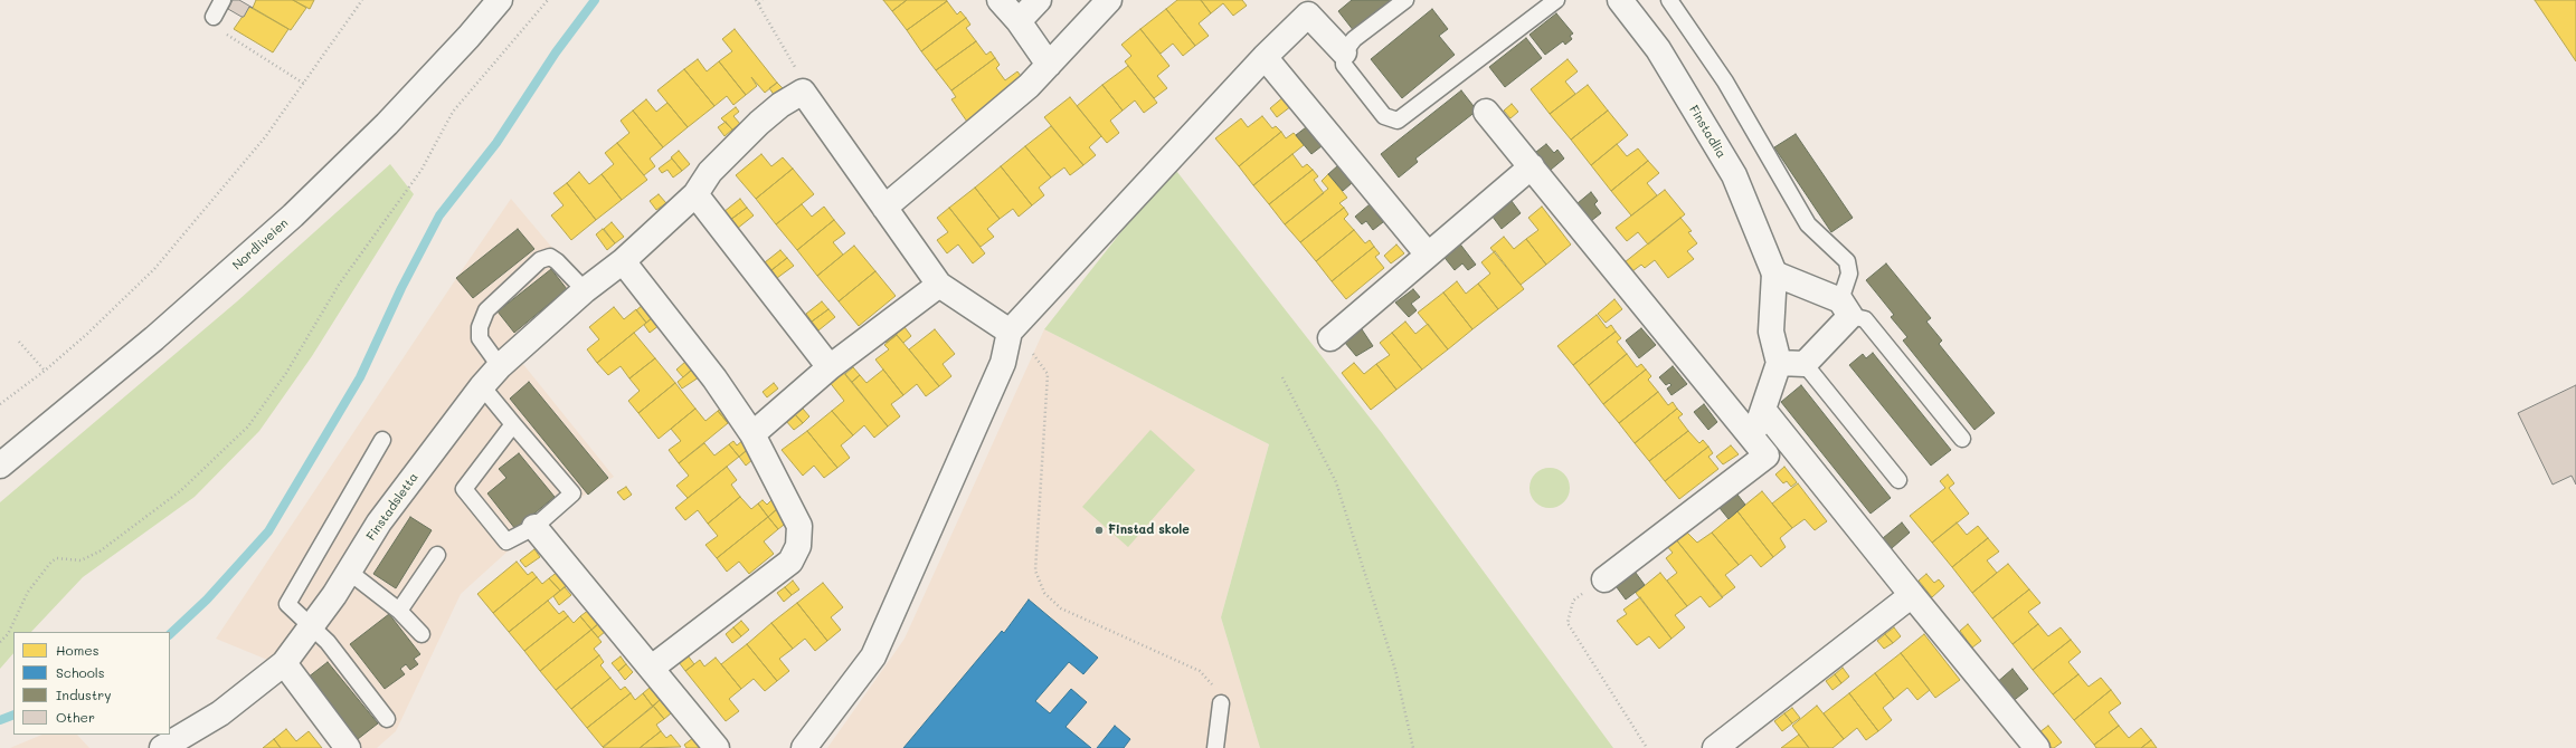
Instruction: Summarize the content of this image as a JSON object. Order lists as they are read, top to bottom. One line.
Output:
{"streets":{"street":["Finstadlia","Nordliveien","Finstadsletta"]},"places":["Finstad skole"],"legend":["Homes","Schools","Industry","Other"]}
